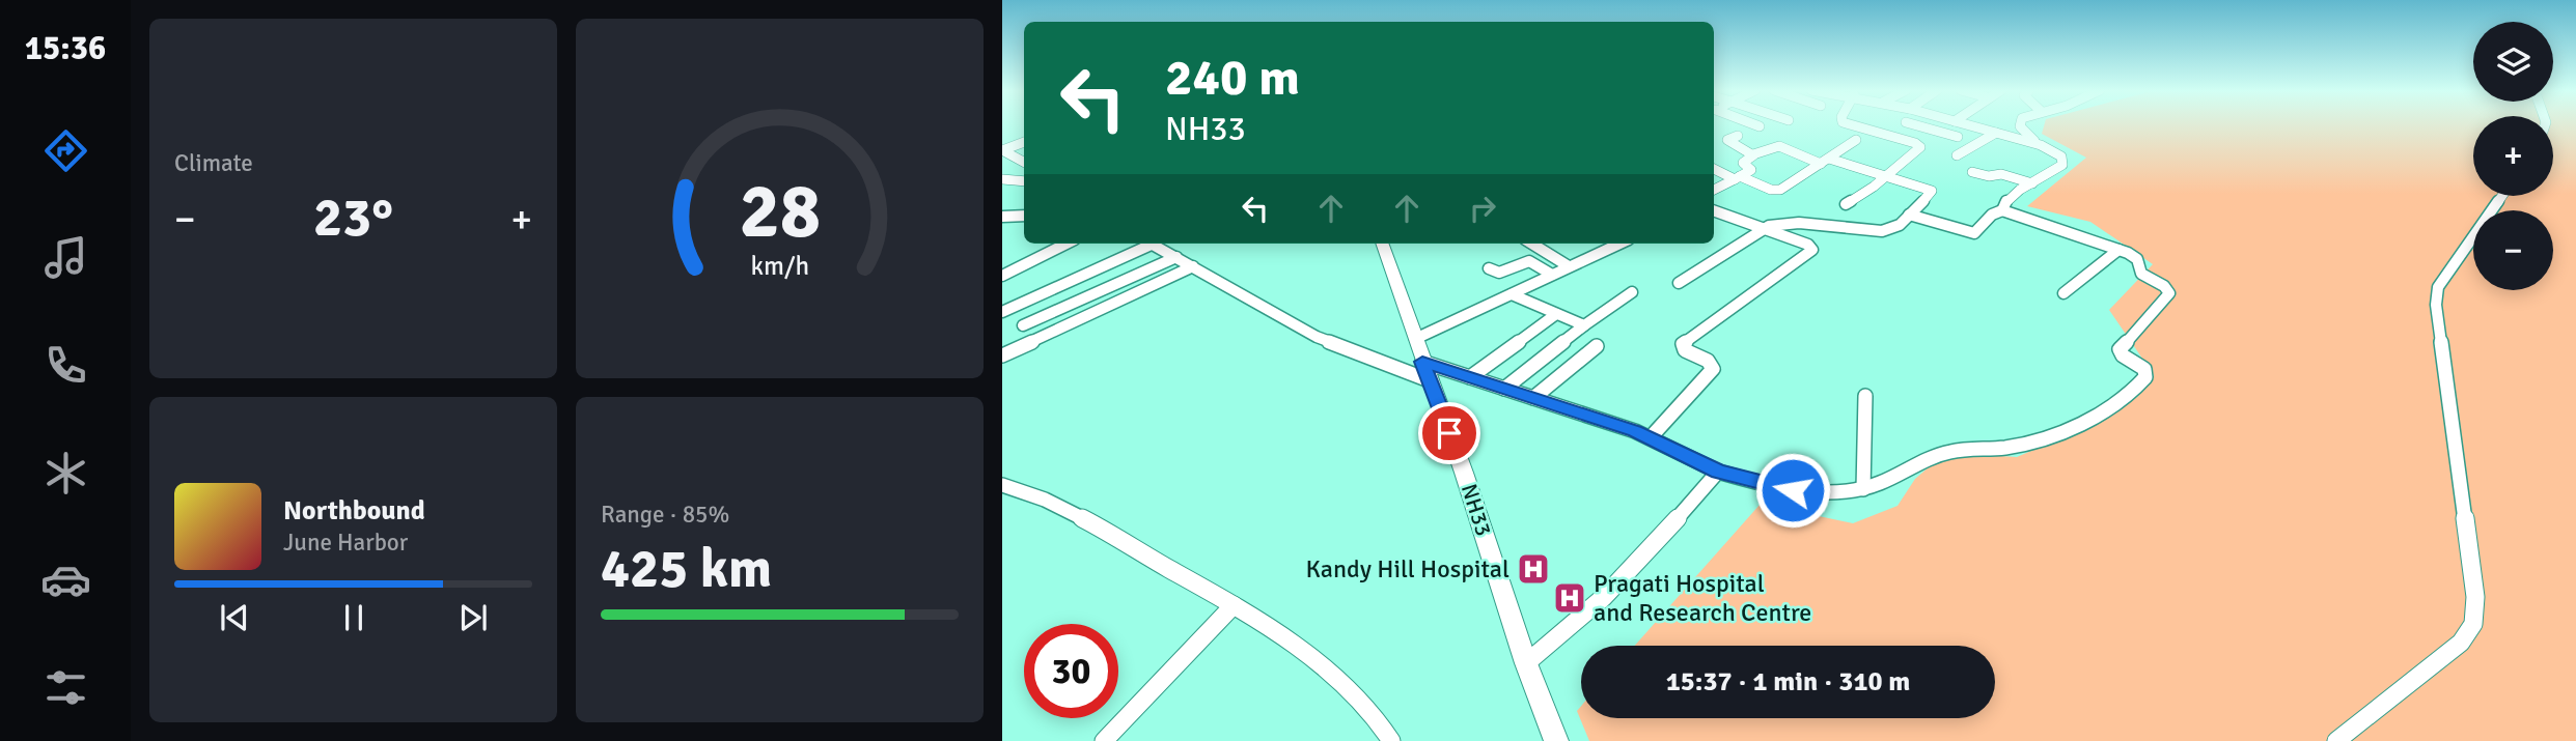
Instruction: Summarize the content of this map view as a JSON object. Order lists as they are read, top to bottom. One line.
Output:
{"streets":{"main road":["NH33"]},"places":{"hospital":["Kandy Hill Hospital","Pragati Hospital and Research Centre"]},"page":{"tabs":"15:36","tile":["Climate",["Range · 85%","425 km"]],"map_buttons":["+","−"],"turn":["240 m","NH33"],"heat":["−","23°","+"],"song":["Northbound","June Harbor"],"limit":"30","trip":"15:37 · 1 min · 310 m","gauge":["28","km/h"]}}
